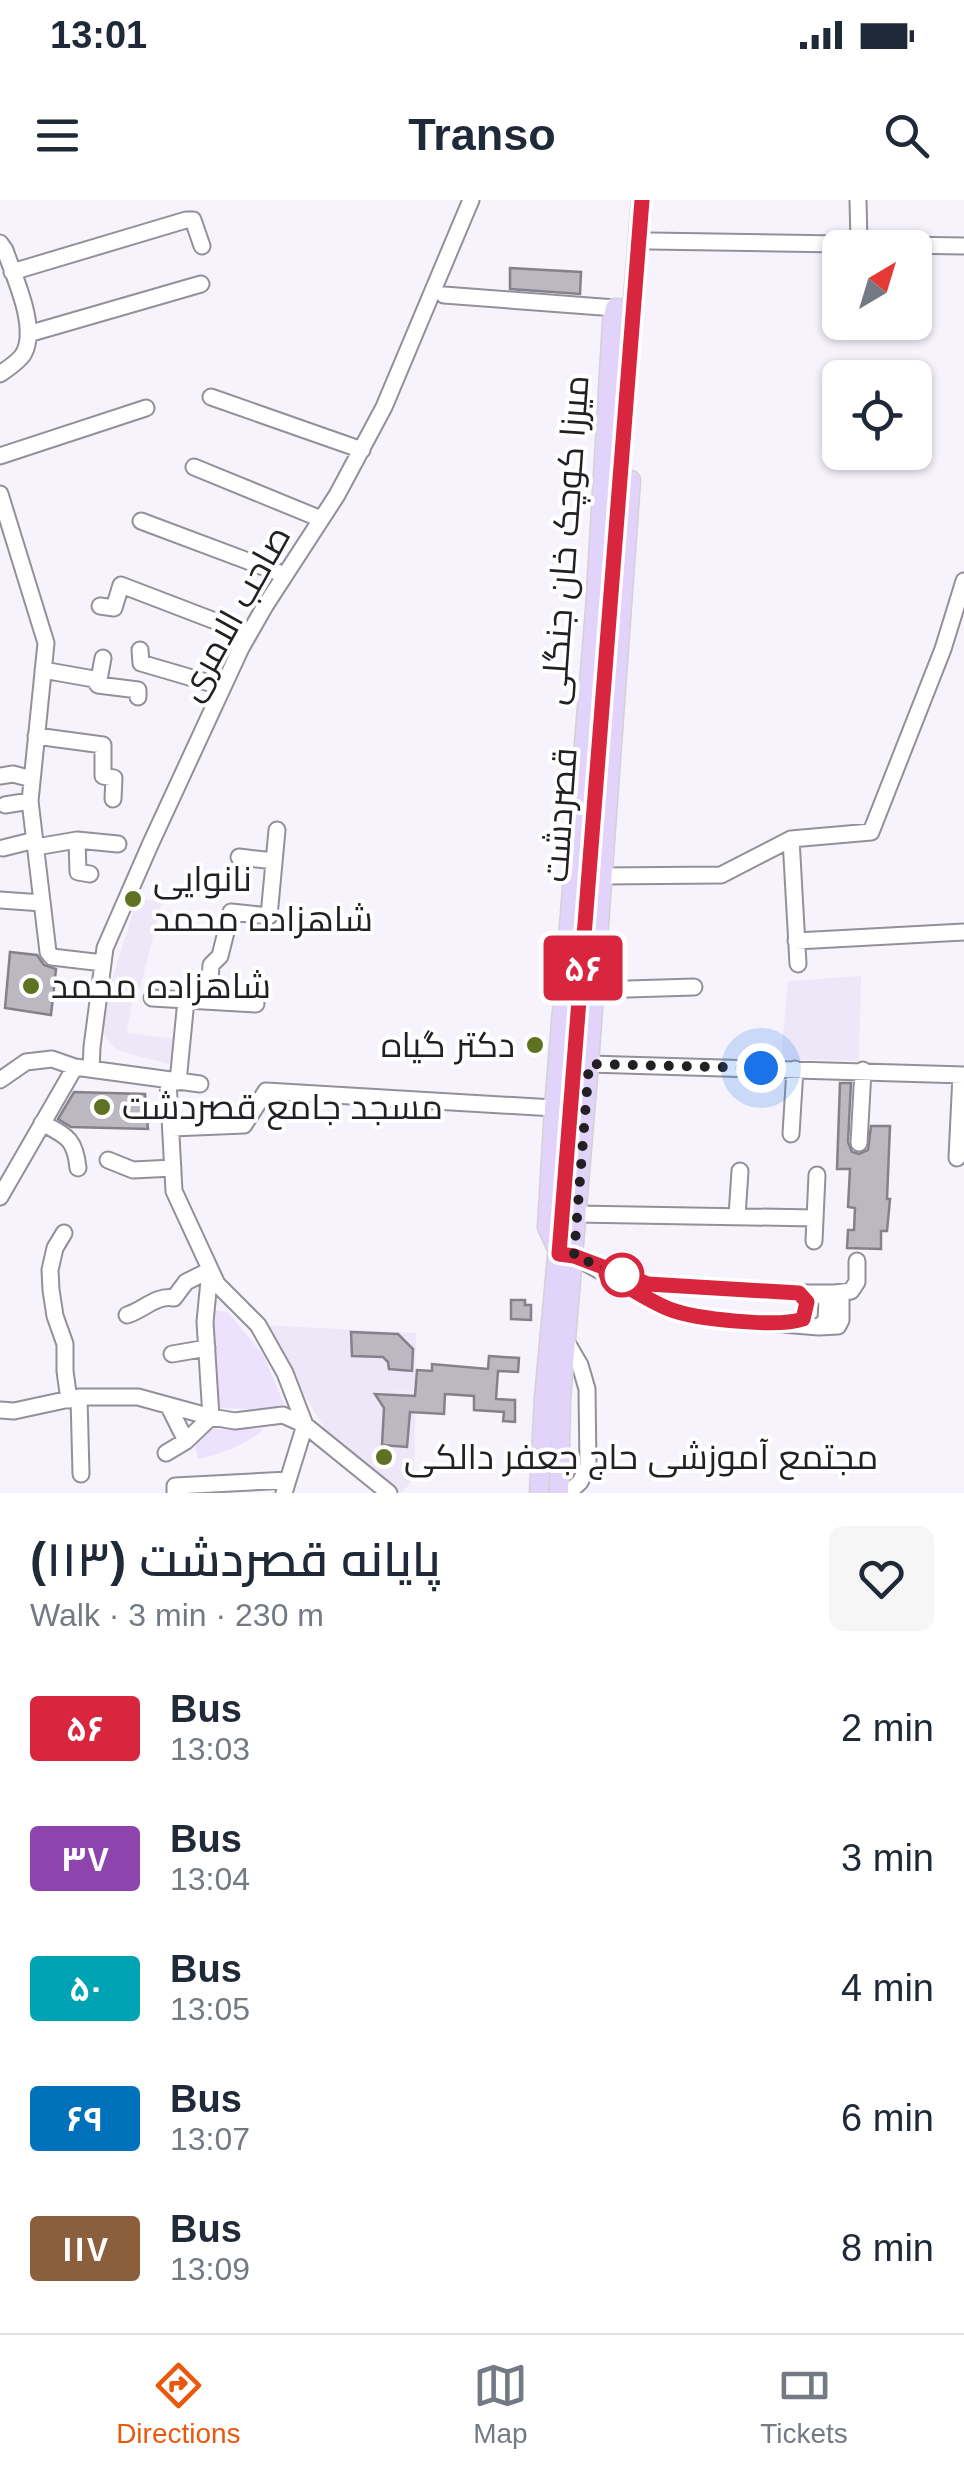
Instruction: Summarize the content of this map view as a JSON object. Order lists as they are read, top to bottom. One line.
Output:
{"streets":{"main road":["میرزا کوچک خان جنگلی","قصردشت"],"street":["صاحب الامری"]},"crossings":[["میرزا کوچک خان جنگلی","قصردشت"]],"places":["نانوایی شاهزاده محمد","شاهزاده محمد","دکتر گیاه","مسجد جامع قصردشت","مجتمع آموزشی حاج جعفر دالکی"],"lines":["bus line ۵۶"],"north":"top right","page":{"status":"13:01","header":"Transo","on_map":"۵۶","heading":["پایانه قصردشت (۱۱۳)","Walk · 3 min · 230 m"],"list":[{"mark":"۵۶","name":"Bus","note":"13:03","value":"2 min"},{"mark":"۳۷","name":"Bus","note":"13:04","value":"3 min"},{"mark":"۵۰","name":"Bus","note":"13:05","value":"4 min"},{"mark":"۶۹","name":"Bus","note":"13:07","value":"6 min"},{"mark":"۱۱۷","name":"Bus","note":"13:09","value":"8 min"}],"tabs":["Directions","Map","Tickets"]}}
